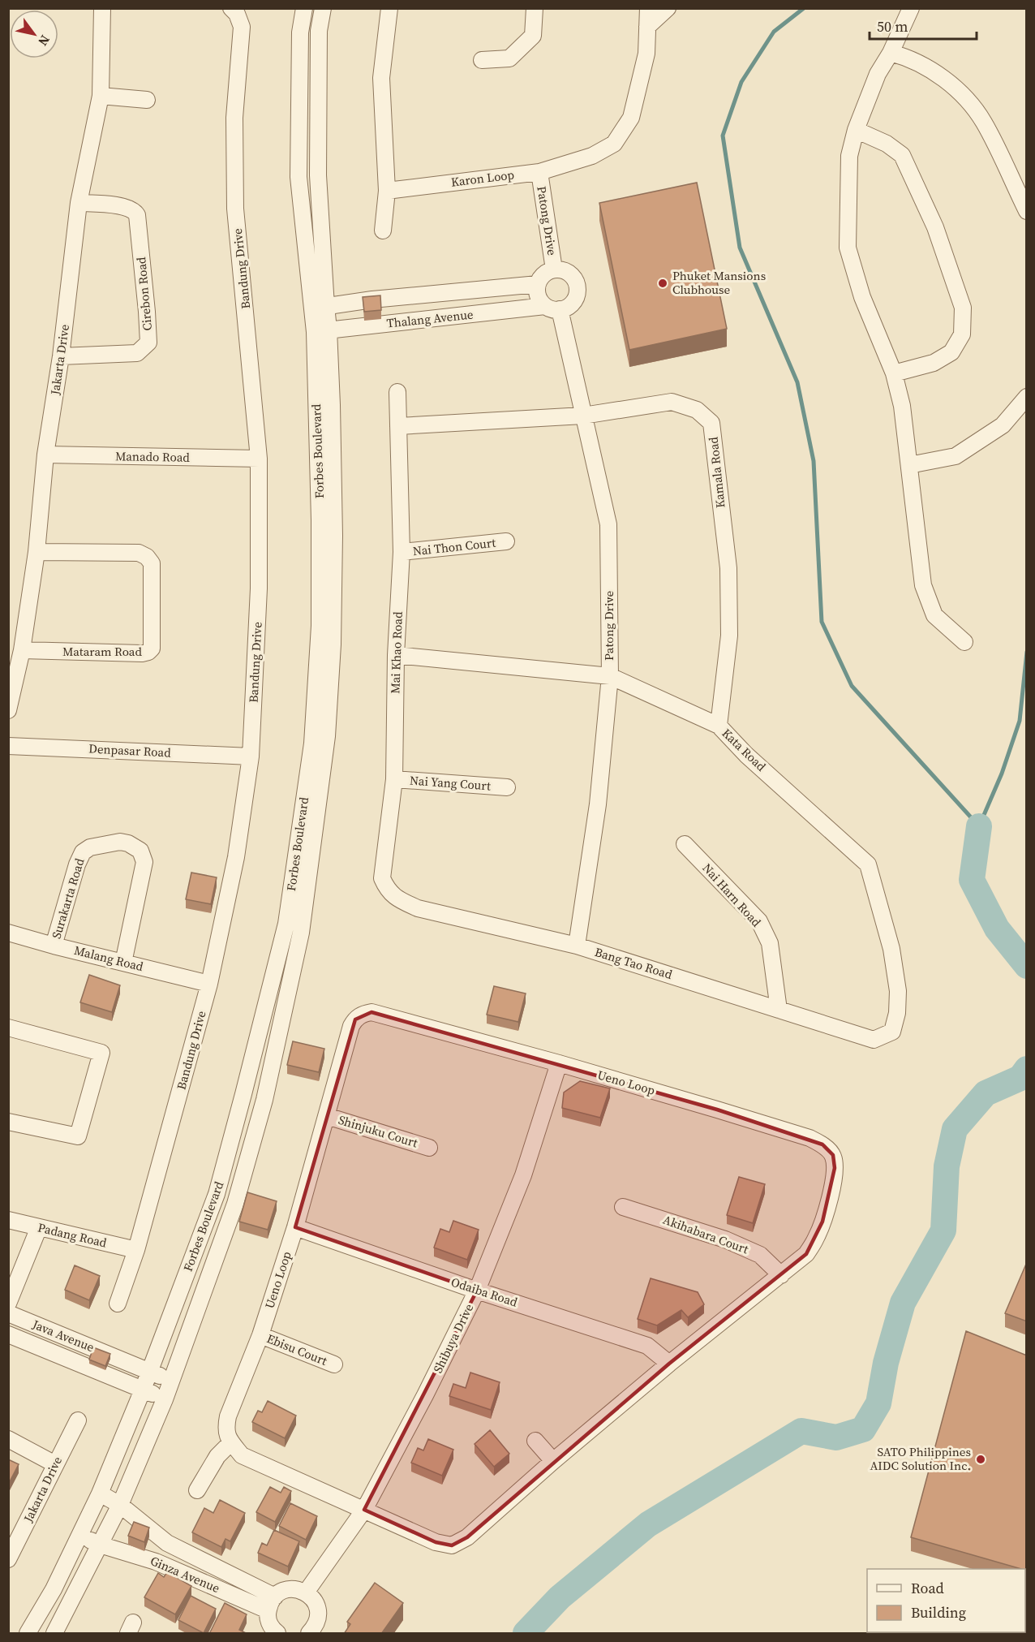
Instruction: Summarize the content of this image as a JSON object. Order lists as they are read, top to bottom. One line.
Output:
{"streets":{"street":["Karon Loop","Patong Drive","Bandung Drive","Cirebon Road","Thalang Avenue","Jakarta Drive","Forbes Boulevard","Manado Road","Kamala Road","Nai Thon Court","Mataram Road","Mai Khao Road","Kata Road","Denpasar Road","Nai Yang Court","Nai Harn Road","Surakarta Road","Malang Road","Bang Tao Road","Ueno Loop","Shinjuku Court","Akihabara Court","Padang Road","Odaiba Road","Java Avenue","Shibuya Drive","Ebisu Court","Ginza Avenue"]},"crossings":[["Karon Loop","Patong Drive"],["Patong Drive","Thalang Avenue"],["Patong Drive","Kamala Road"],["Patong Drive","Kata Road"],["Patong Drive","Bang Tao Road"],["Bandung Drive","Manado Road"],["Bandung Drive","Denpasar Road"],["Bandung Drive","Malang Road"],["Bandung Drive","Padang Road"],["Cirebon Road","Jakarta Drive"],["Thalang Avenue","Forbes Boulevard"],["Jakarta Drive","Manado Road"],["Jakarta Drive","Mataram Road"],["Forbes Boulevard","Java Avenue"],["Forbes Boulevard","Ginza Avenue"],["Kamala Road","Mai Khao Road"],["Kamala Road","Kata Road"],["Nai Thon Court","Mai Khao Road"],["Mai Khao Road","Kata Road"],["Mai Khao Road","Nai Yang Court"],["Mai Khao Road","Bang Tao Road"],["Kata Road","Bang Tao Road"],["Nai Harn Road","Bang Tao Road"],["Surakarta Road","Malang Road"],["Ueno Loop","Shinjuku Court"],["Ueno Loop","Akihabara Court"],["Ueno Loop","Odaiba Road"],["Ueno Loop","Shibuya Drive"],["Ueno Loop","Ebisu Court"],["Odaiba Road","Shibuya Drive"]],"places":["Phuket Mansions Clubhouse","SATO Philippines AIDC Solution Inc."],"legend":["Road","Building"],"scale_bar":"50 m","north":"bottom right"}
